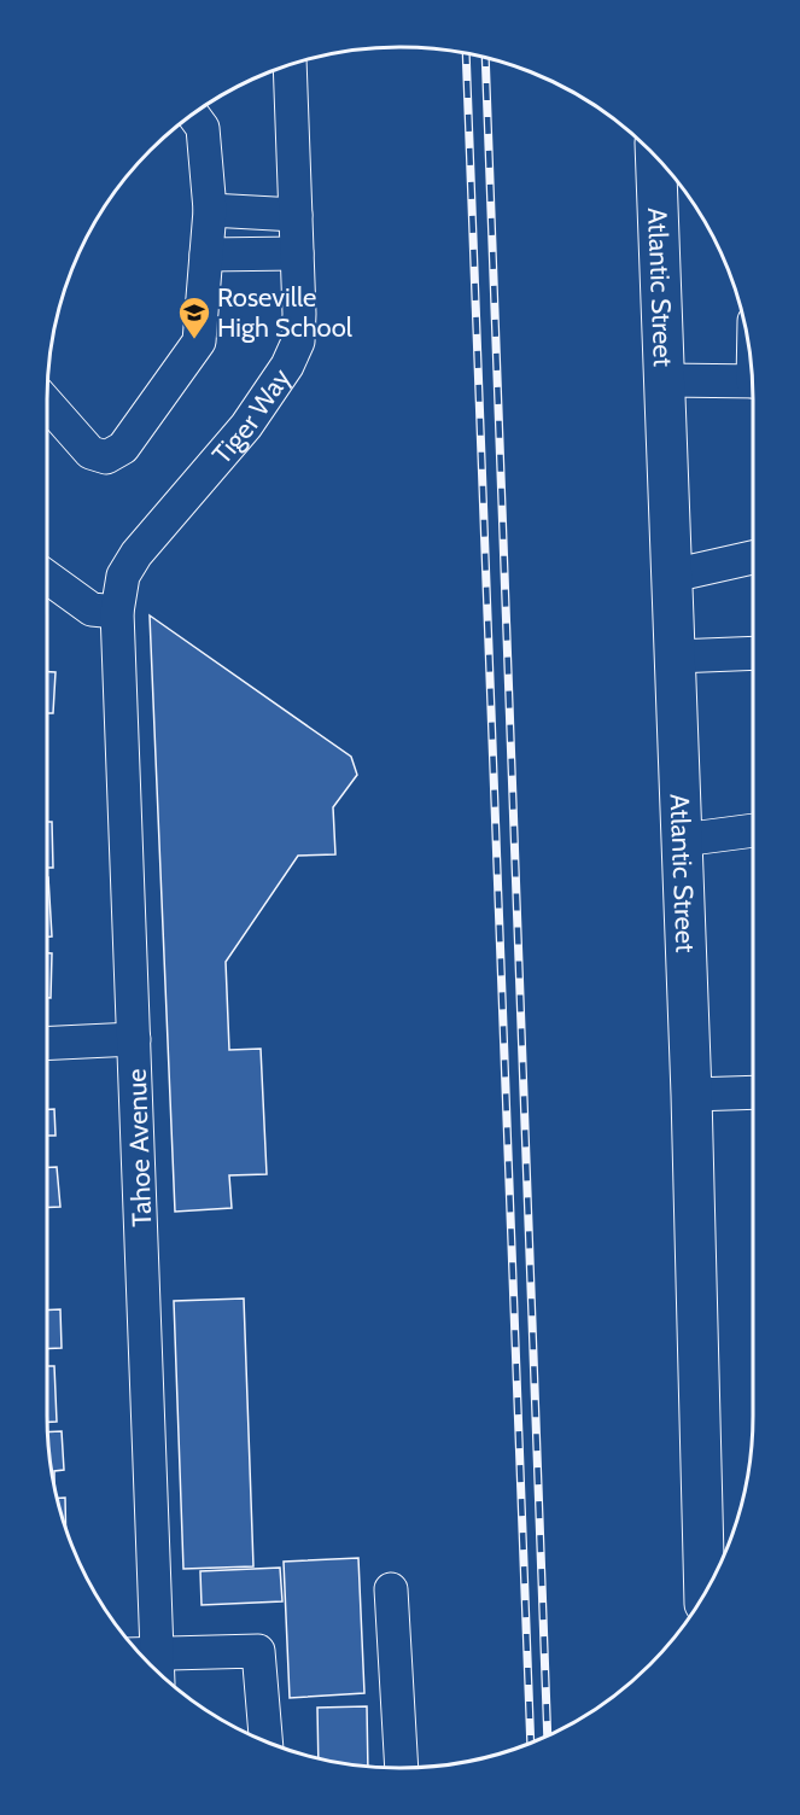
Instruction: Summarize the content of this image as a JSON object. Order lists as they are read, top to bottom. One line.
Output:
{"streets":{"main road":["Atlantic Street"],"street":["Tiger Way","Tahoe Avenue"]},"crossings":[["Tiger Way","Tahoe Avenue"]],"places":{"school or university":["Roseville High School"]}}
